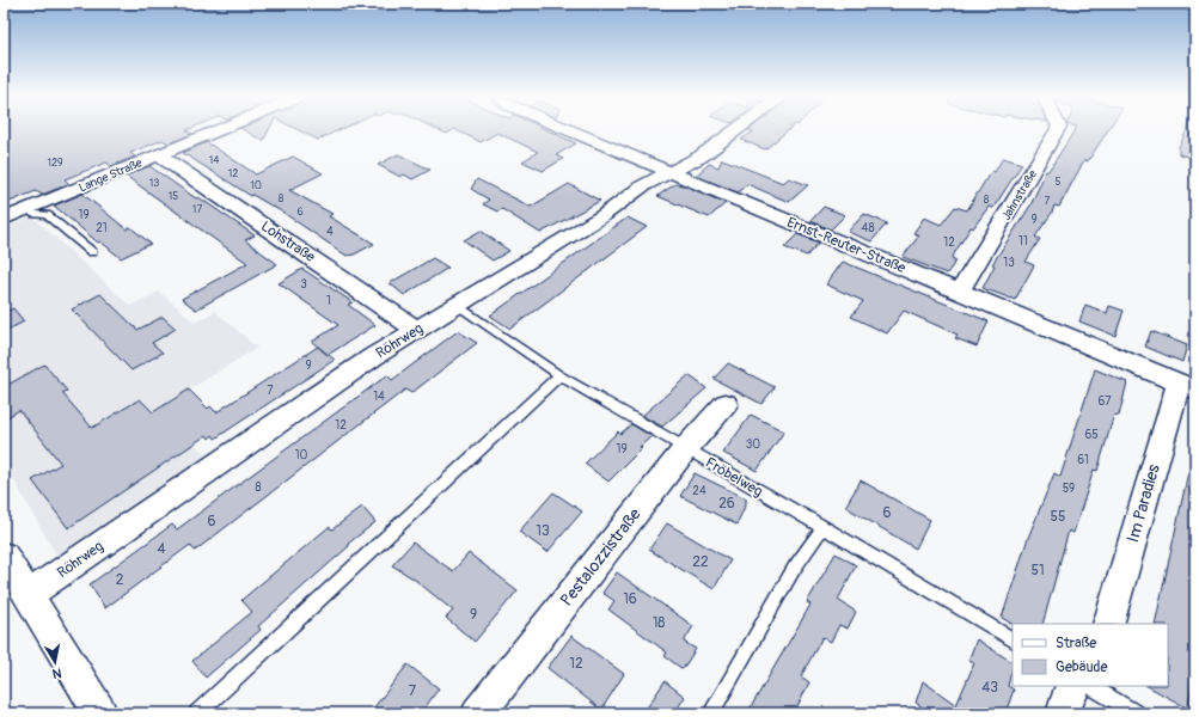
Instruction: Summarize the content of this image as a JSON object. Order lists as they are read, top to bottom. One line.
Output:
{"streets":{"street":["Lange Straße","Jahnstraße","Lohstraße","Ernst-Reuter-Straße","Röhrweg","Im Paradies","Pestalozzistraße"],"lane":["Fröbelweg"]},"crossings":[["Lange Straße","Lohstraße"],["Jahnstraße","Ernst-Reuter-Straße"],["Lohstraße","Röhrweg"],["Ernst-Reuter-Straße","Röhrweg"],["Ernst-Reuter-Straße","Im Paradies"],["Röhrweg","Fröbelweg"],["Fröbelweg","Pestalozzistraße"]],"house_numbers":["14","129","12","5","13","10","15","8","8","7","17","6","19","9","21","48","4","11","12","13","3","1","9","7","14","67","12","65","30","19","10","61","8","59","24","26","6","55","6","13","4","22","51","2","16","9","18","12","43","7"],"legend":["Straße","Gebäude"],"north":"bottom"}
